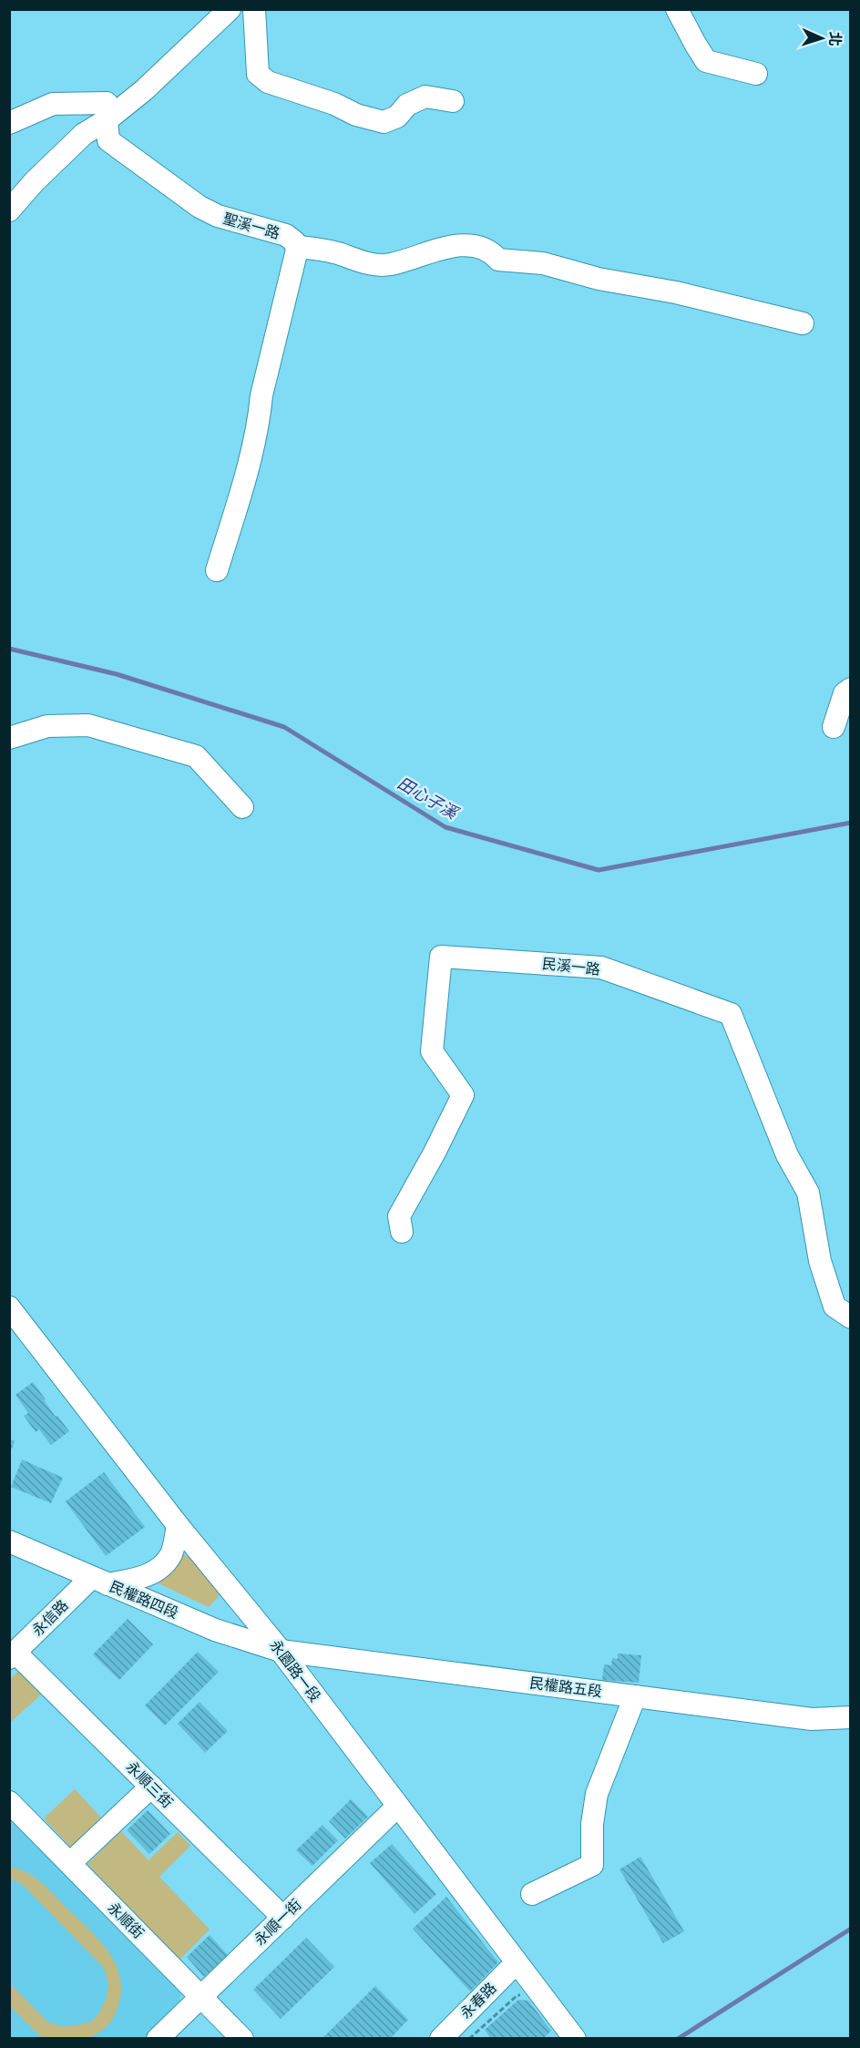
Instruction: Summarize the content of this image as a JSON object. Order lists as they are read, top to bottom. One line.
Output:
{"streets":{"street":["聖溪一路","民溪一路","民權路四段","永信路","永園路一段","民權路五段","永順三街","永順街","永順一街","永春路"]},"crossings":[["民權路四段","永信路"],["民權路四段","永園路一段"],["民權路四段","民權路五段"],["永信路","永順三街"],["永園路一段","民權路五段"],["永園路一段","永順一街"],["永園路一段","永春路"],["永順三街","永順一街"],["永順街","永順一街"]],"water":["田心子溪"],"north":"right"}
